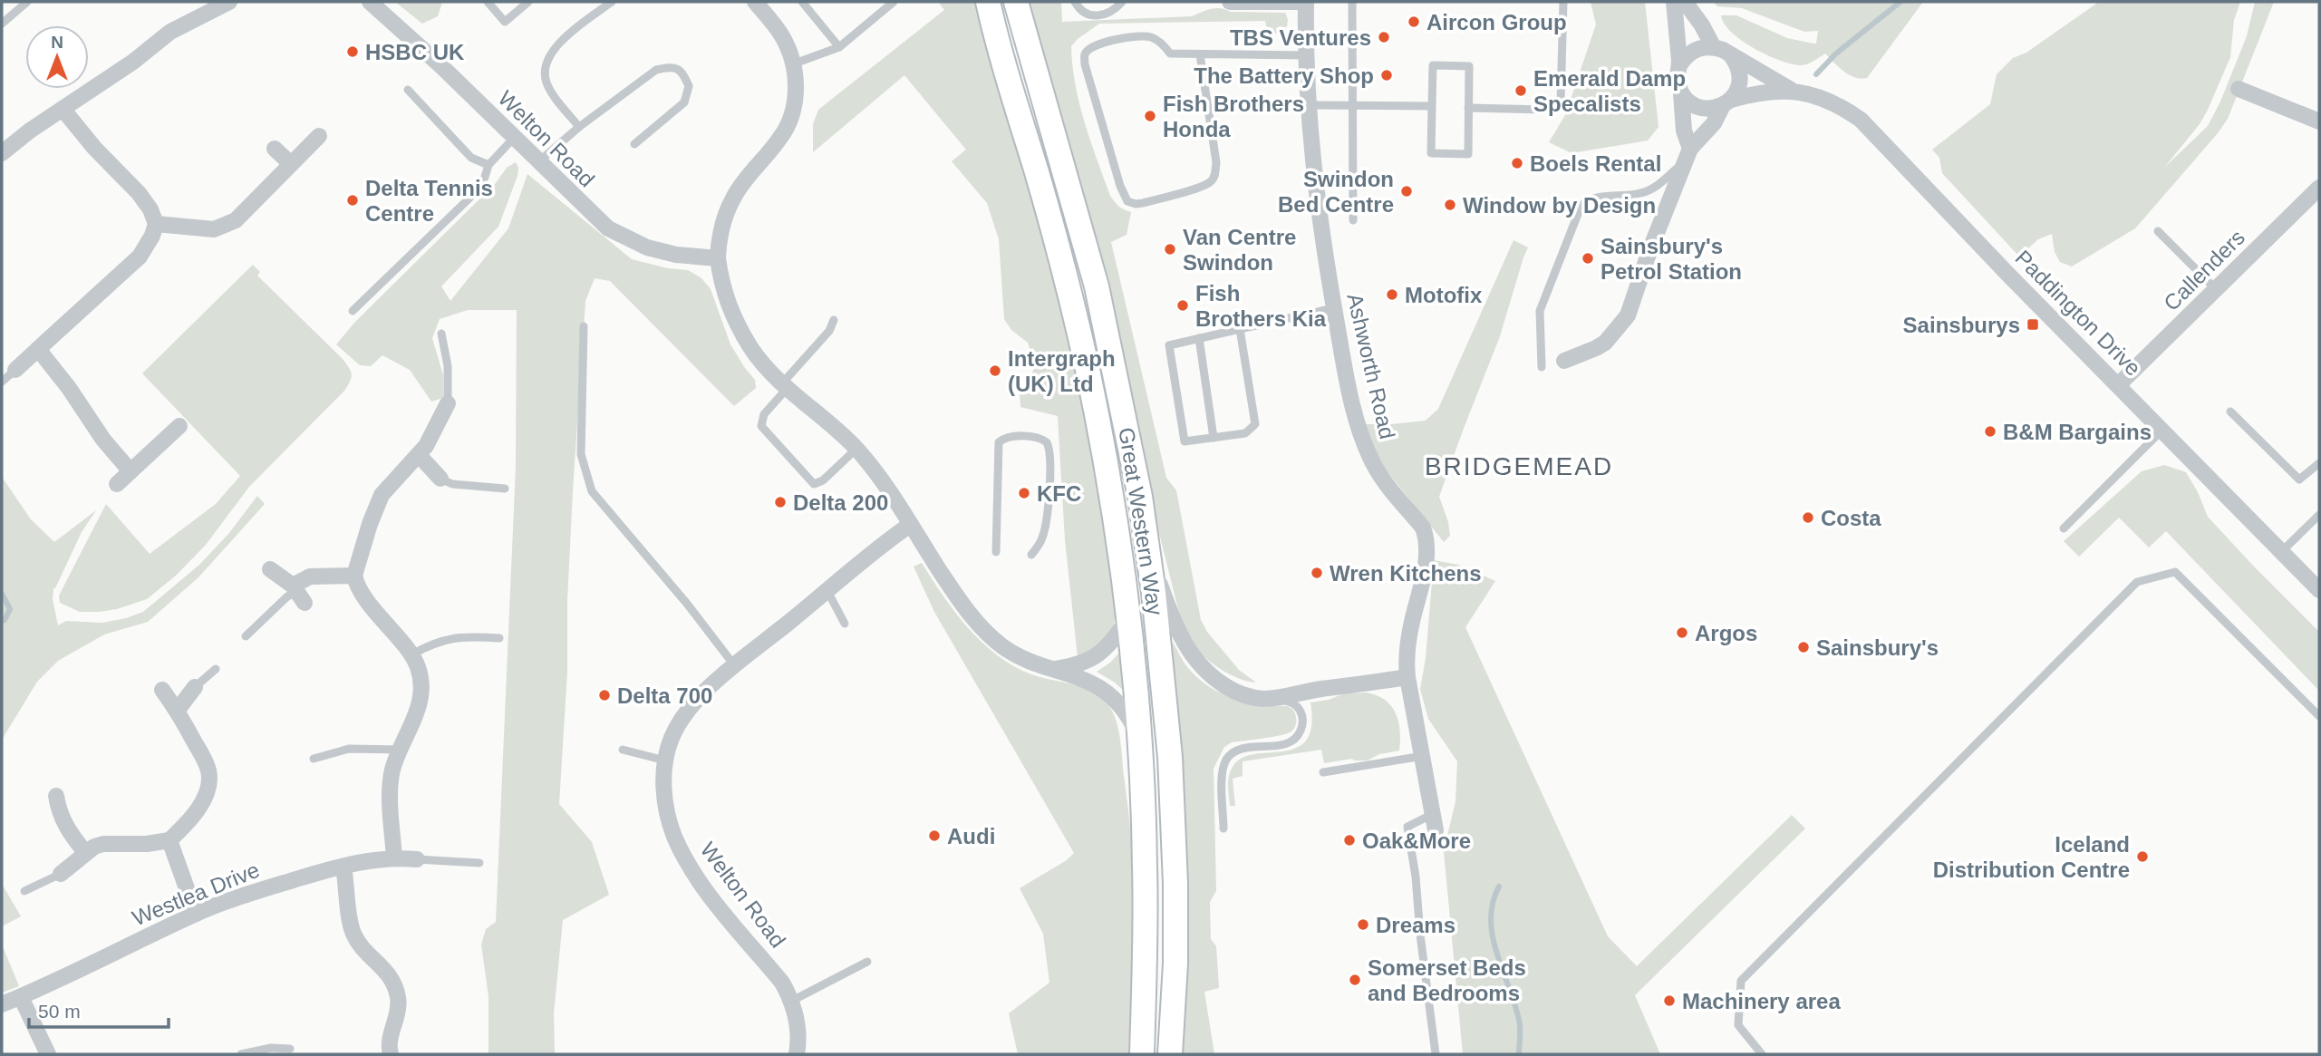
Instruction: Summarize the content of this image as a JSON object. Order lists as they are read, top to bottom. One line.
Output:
{"streets":{"main road":["Great Western Way"],"street":["Welton Road","Callenders","Paddington Drive","Ashworth Road","Westlea Drive"]},"crossings":[["Callenders","Paddington Drive"]],"districts":["BRIDGEMEAD"],"places":{"other":["Aircon Group","TBS Ventures","HSBC UK","The Battery Shop","Emerald Damp Specalists","Fish Brothers Honda","Boels Rental","Swindon Bed Centre","Delta Tennis Centre","Window by Design","Van Centre Swindon","Sainsbury's Petrol Station","Motofix","Fish Brothers Kia","Intergraph (UK) Ltd","B&M Bargains","KFC","Delta 200","Costa","Wren Kitchens","Argos","Sainsbury's","Delta 700","Audi","Oak&More","Iceland Distribution Centre","Dreams","Somerset Beds and Bedrooms","Machinery area"],"transit":["Sainsburys"]},"scale_bar":"50 m","north":"top"}
